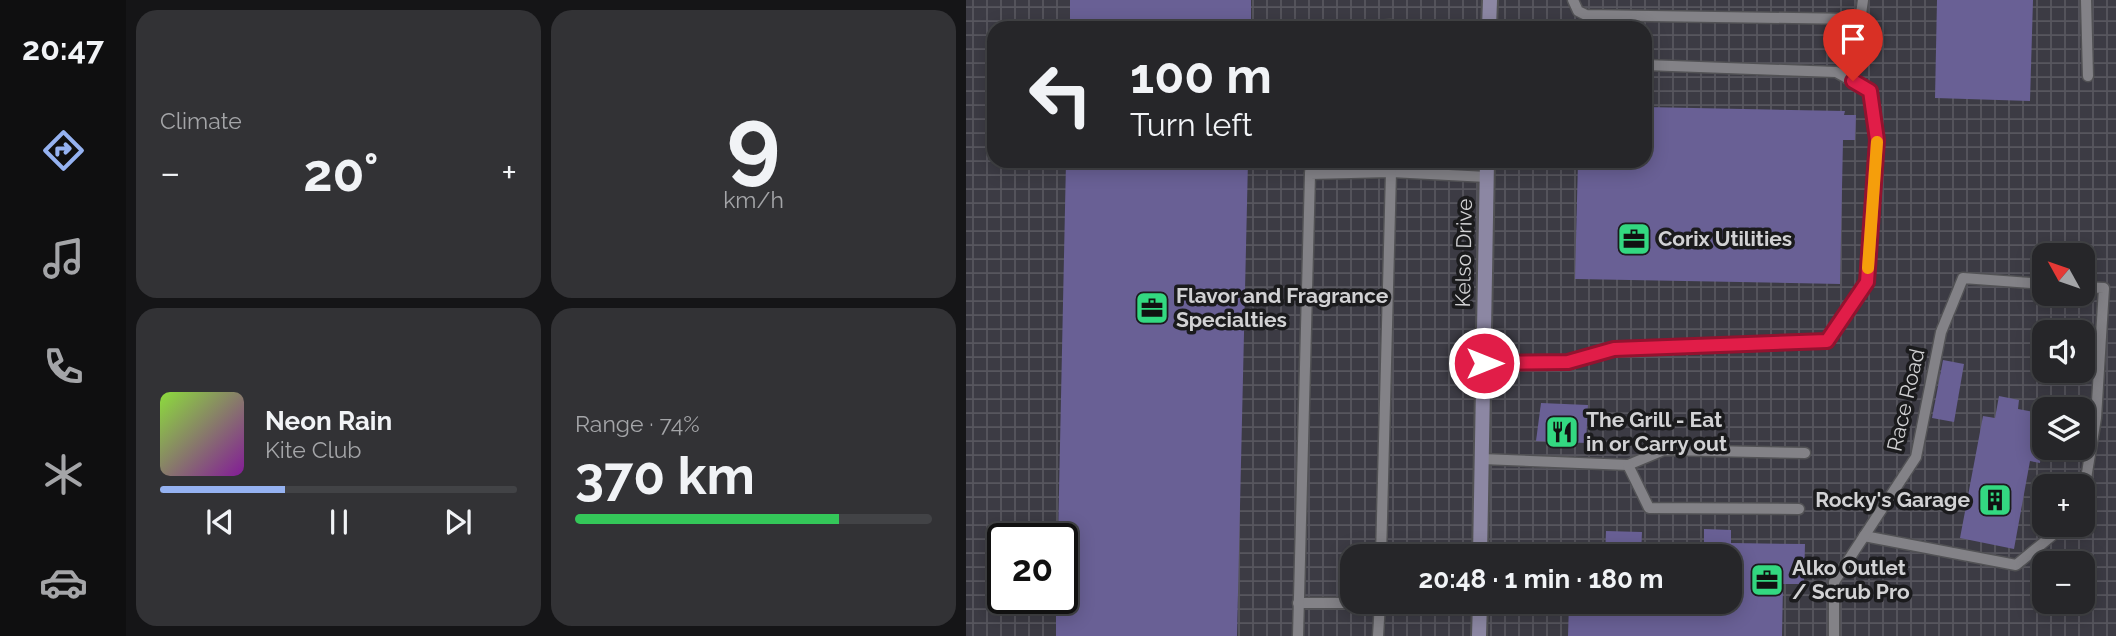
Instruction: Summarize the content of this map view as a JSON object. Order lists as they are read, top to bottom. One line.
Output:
{"streets":{"street":["Kelso Drive"],"lane":["Race Road"]},"places":{"office":["Corix Utilities","Flavor and Fragrance Specialties","Alko Outlet / Scrub Pro"],"restaurant":["The Grill - Eat in or Carry out"],"building":["Rocky's Garage"]},"north":"top left","page":{"tabs":"20:47","tile":["Climate",["9","km/h"],["Range · 74%","370 km"]],"turn":["100 m","Turn left"],"heat":["−","20°","+"],"map_buttons":["+","−"],"song":["Neon Rain","Kite Club"],"limit":"20","trip":"20:48 · 1 min · 180 m"}}
